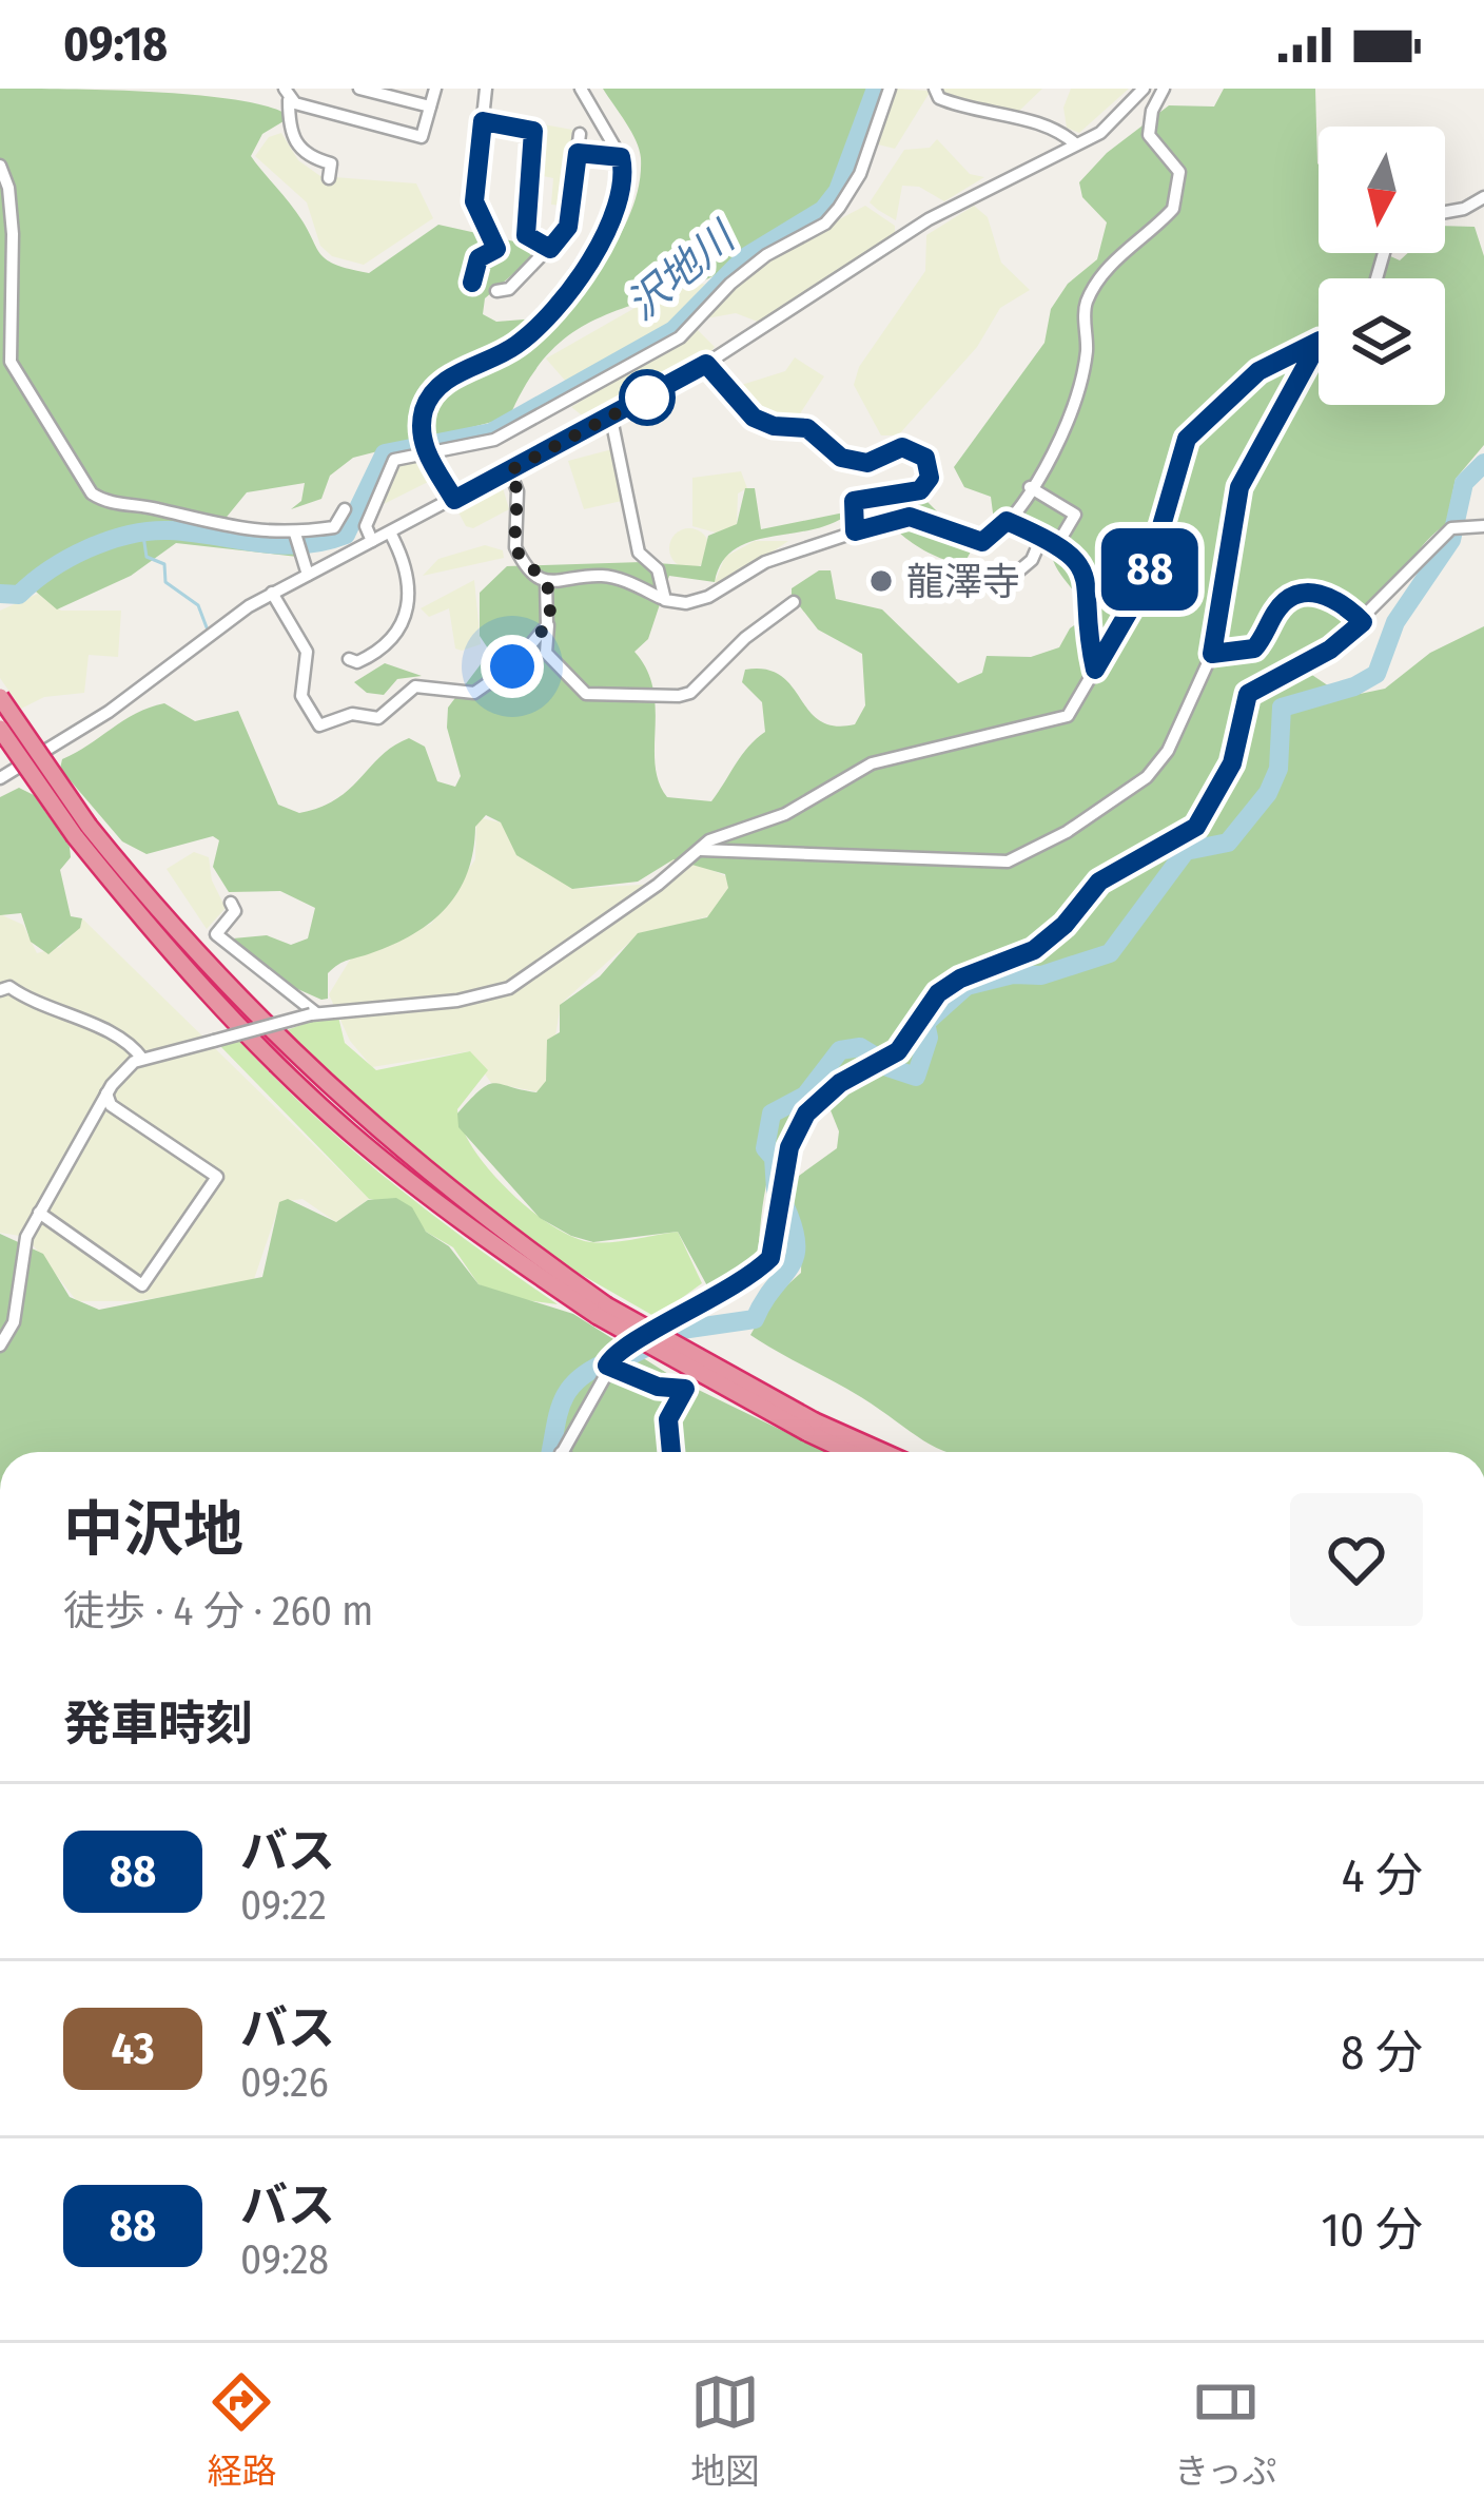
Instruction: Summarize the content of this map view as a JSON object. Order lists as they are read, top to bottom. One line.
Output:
{"water":["沢地川"],"places":["龍澤寺"],"lines":["bus line 88"],"north":"bottom","page":{"status":"09:18","on_map":"88","heading":[["中沢地","徒歩 · 4 分 · 260 m"],"発車時刻"],"list":[{"mark":"88","name":"バス","note":"09:22","value":"4 分"},{"mark":"43","name":"バス","note":"09:26","value":"8 分"},{"mark":"88","name":"バス","note":"09:28","value":"10 分"}],"tabs":["経路","地図","きっぷ"]}}
